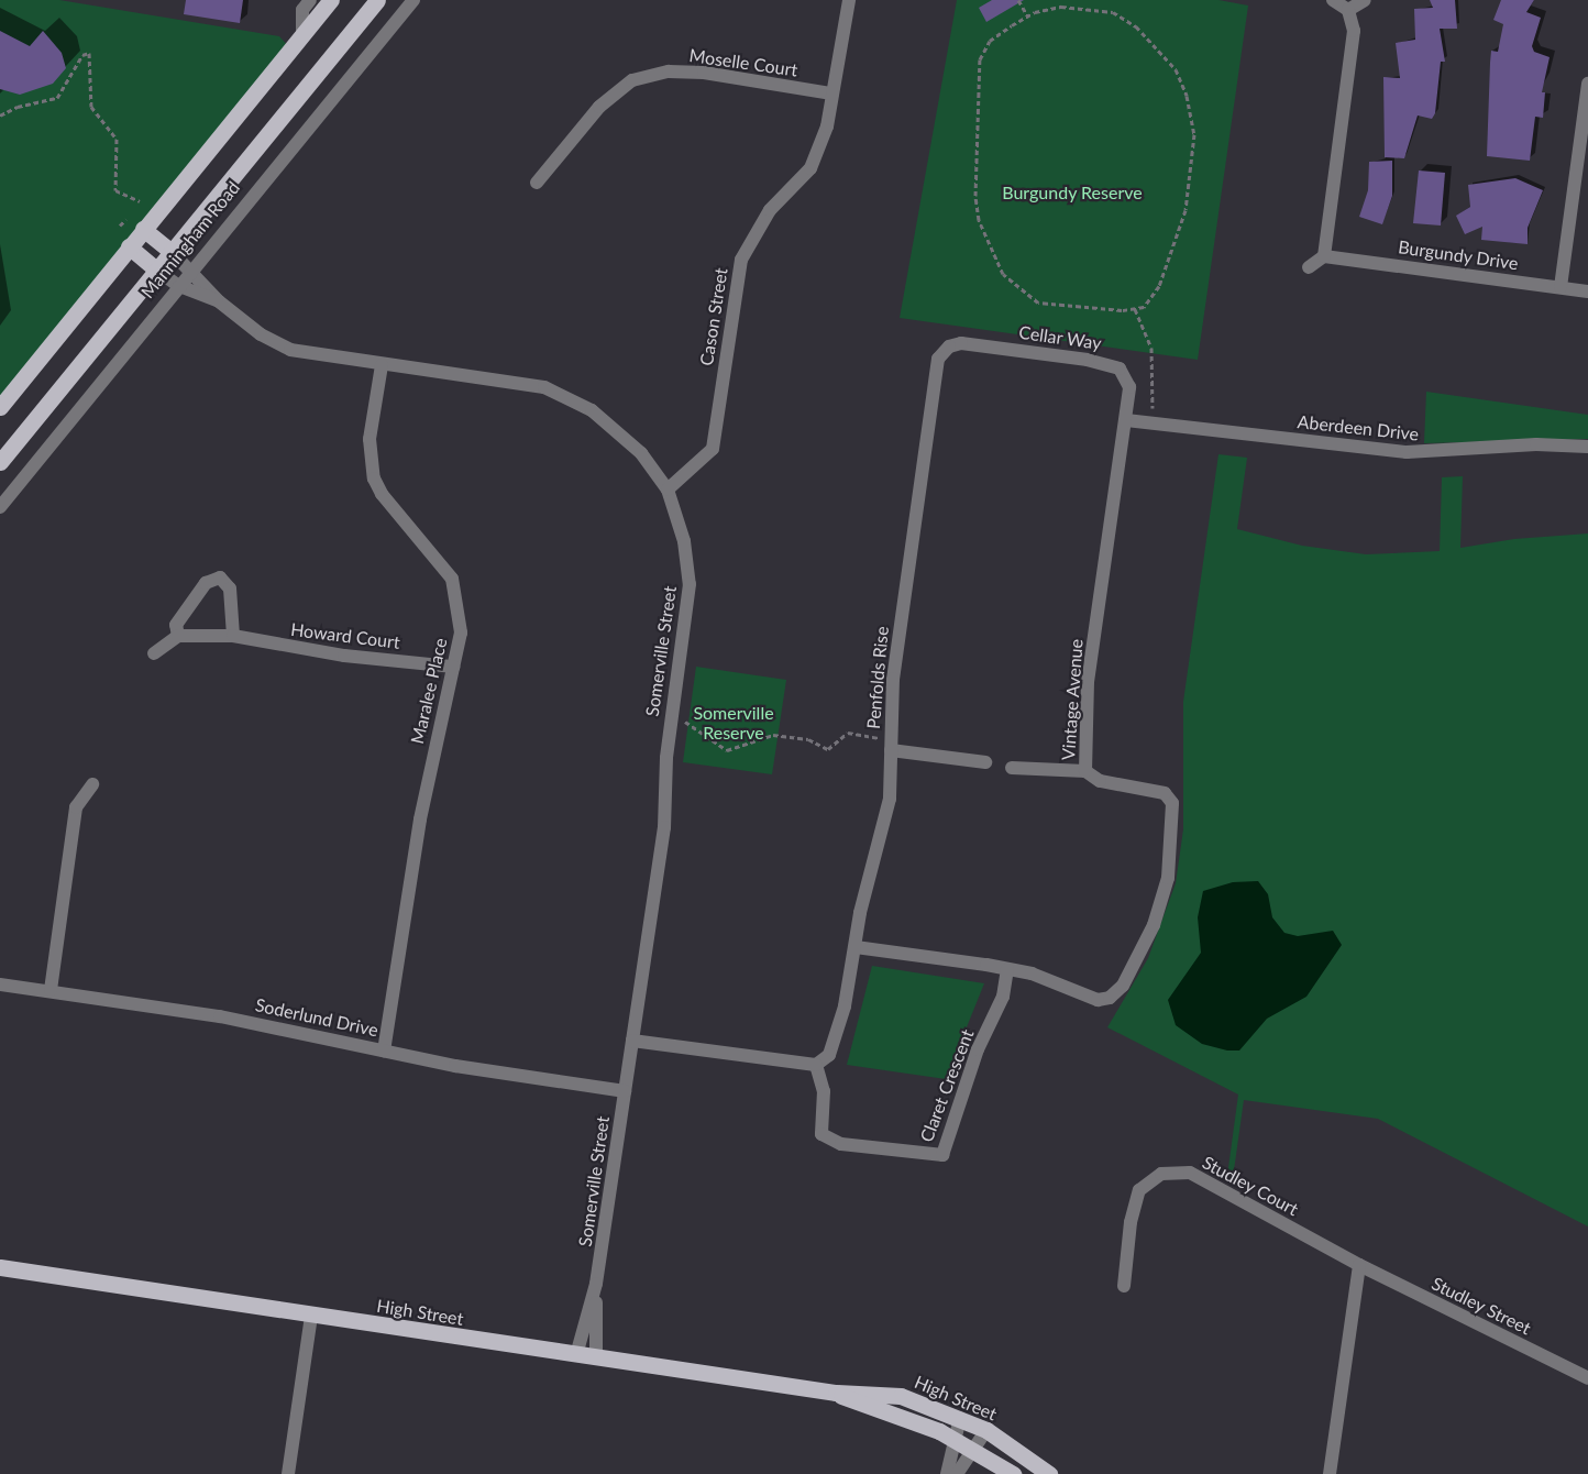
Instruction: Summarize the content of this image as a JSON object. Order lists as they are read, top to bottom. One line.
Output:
{"streets":{"main road":["Manningham Road","High Street"],"street":["Moselle Court","Burgundy Drive","Cason Street","Cellar Way","Aberdeen Drive","Howard Court","Somerville Street","Penfolds Rise","Maralee Place","Vintage Avenue","Soderlund Drive","Claret Crescent","Studley Court","Studley Street"]},"crossings":[["Moselle Court","Cason Street"],["Manningham Road","Somerville Street"],["Cason Street","Somerville Street"],["Cellar Way","Aberdeen Drive"],["Cellar Way","Penfolds Rise"],["Cellar Way","Vintage Avenue"],["Aberdeen Drive","Vintage Avenue"],["Howard Court","Maralee Place"],["Somerville Street","Maralee Place"],["Somerville Street","Soderlund Drive"],["Somerville Street","High Street"],["Penfolds Rise","Vintage Avenue"],["Penfolds Rise","Claret Crescent"],["Maralee Place","Soderlund Drive"],["Vintage Avenue","Claret Crescent"],["Studley Court","Studley Street"]],"parks":["Burgundy Reserve","Somerville Reserve"]}
